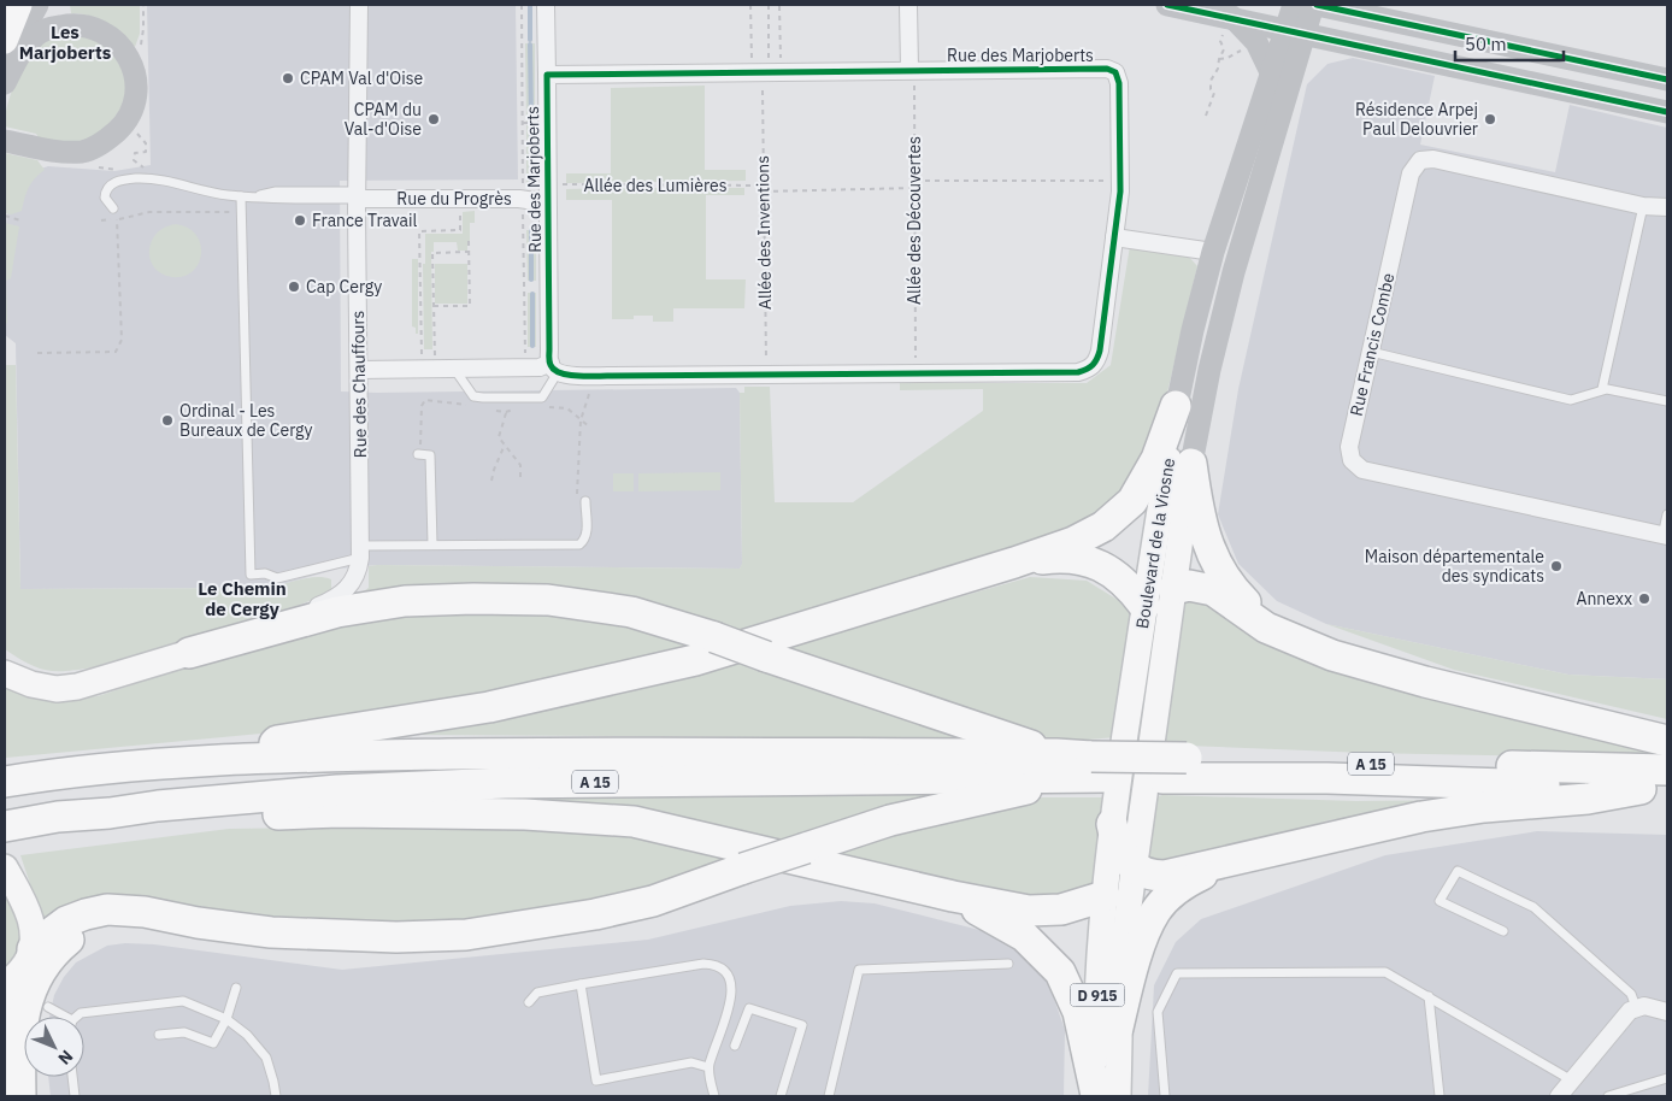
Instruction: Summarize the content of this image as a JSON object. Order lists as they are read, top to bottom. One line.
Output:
{"streets":{"highway":["A 15"],"main road":["Boulevard de la Viosne","D 915"],"street":["Rue des Marjoberts","Rue du Progrès","Rue Francis Combe","Rue des Chauffours"],"path":["Allée des Lumières","Allée des Découvertes","Allée des Inventions"]},"crossings":[["Rue des Marjoberts","Allée des Lumières"],["Rue des Marjoberts","Rue du Progrès"],["Rue des Marjoberts","Allée des Découvertes"],["Rue des Marjoberts","Allée des Inventions"],["Allée des Lumières","Allée des Inventions"],["Rue du Progrès","Rue des Chauffours"]],"districts":["Les Marjoberts","Le Chemin de Cergy"],"places":["CPAM Val d'Oise","CPAM du Val-d'Oise","Résidence Arpej Paul Delouvrier","France Travail","Cap Cergy","Ordinal - Les Bureaux de Cergy","Maison départementale des syndicats","Annexx"],"scale_bar":"50 m","north":"bottom right"}
